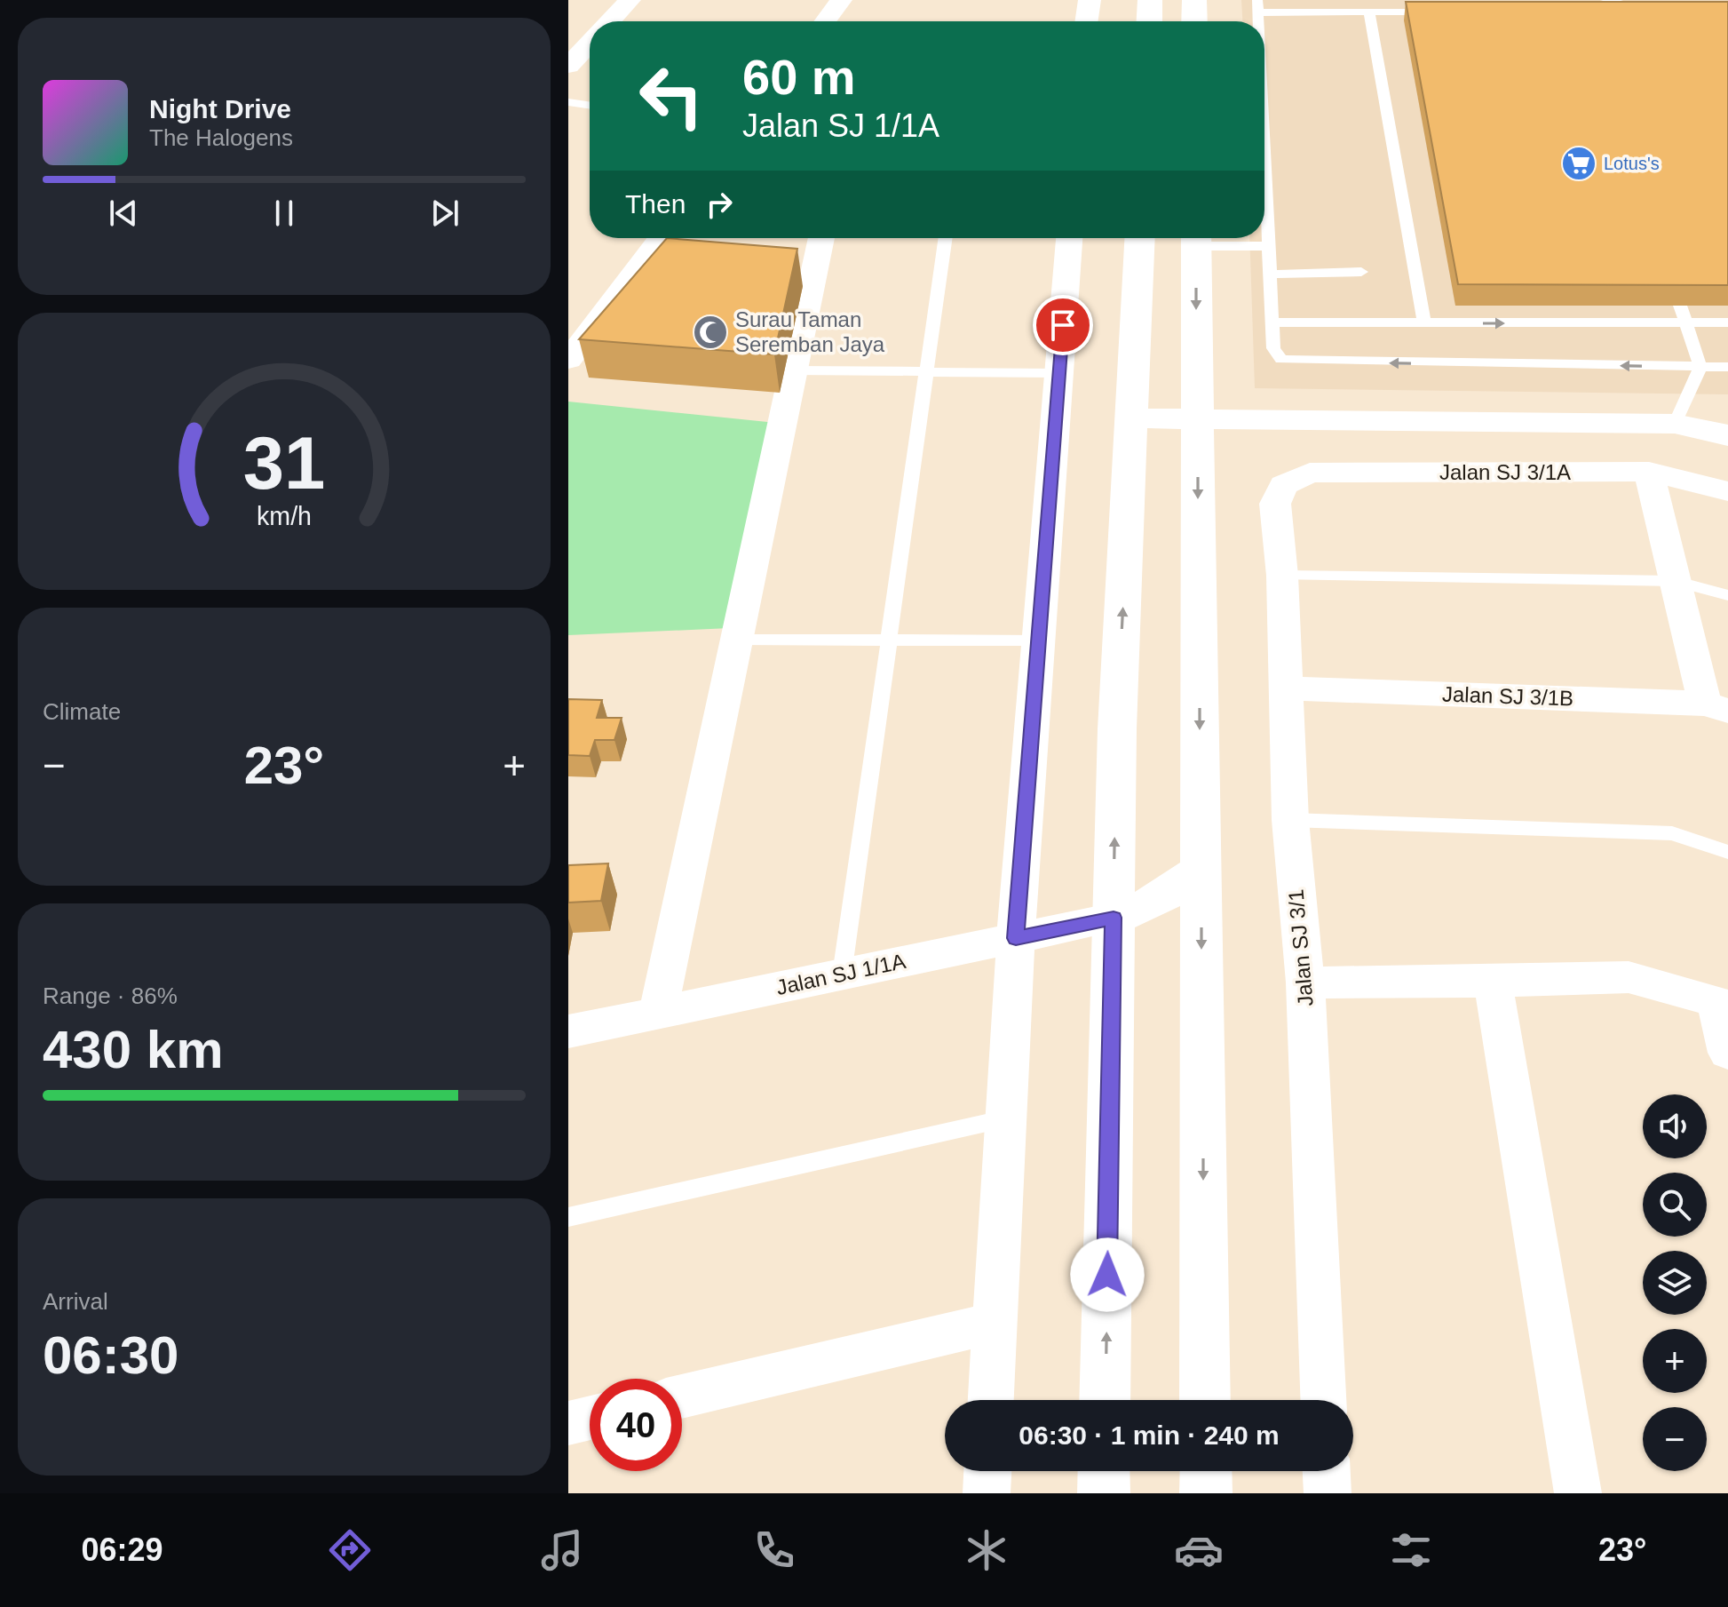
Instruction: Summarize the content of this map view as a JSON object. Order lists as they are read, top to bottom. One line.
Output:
{"streets":{"street":["Jalan SJ 3/1A","Jalan SJ 3/1B","Jalan SJ 3/1","Jalan SJ 1/1A"]},"crossings":[["Jalan SJ 3/1A","Jalan SJ 3/1"],["Jalan SJ 3/1B","Jalan SJ 3/1"]],"places":{"supermarket":["Lotus's"],"mosque":["Surau Taman Seremban Jaya"]},"page":{"turn":["60 m","Jalan SJ 1/1A"],"song":["Night Drive","The Halogens"],"then":"Then","tile":["Climate",["Range · 86%","430 km"],["Arrival","06:30"]],"heat":["−","23°","+"],"map_buttons":["+","−"],"limit":"40","trip":"06:30 · 1 min · 240 m","tabs":["06:29","23°"],"gauge":["31","km/h"]}}
